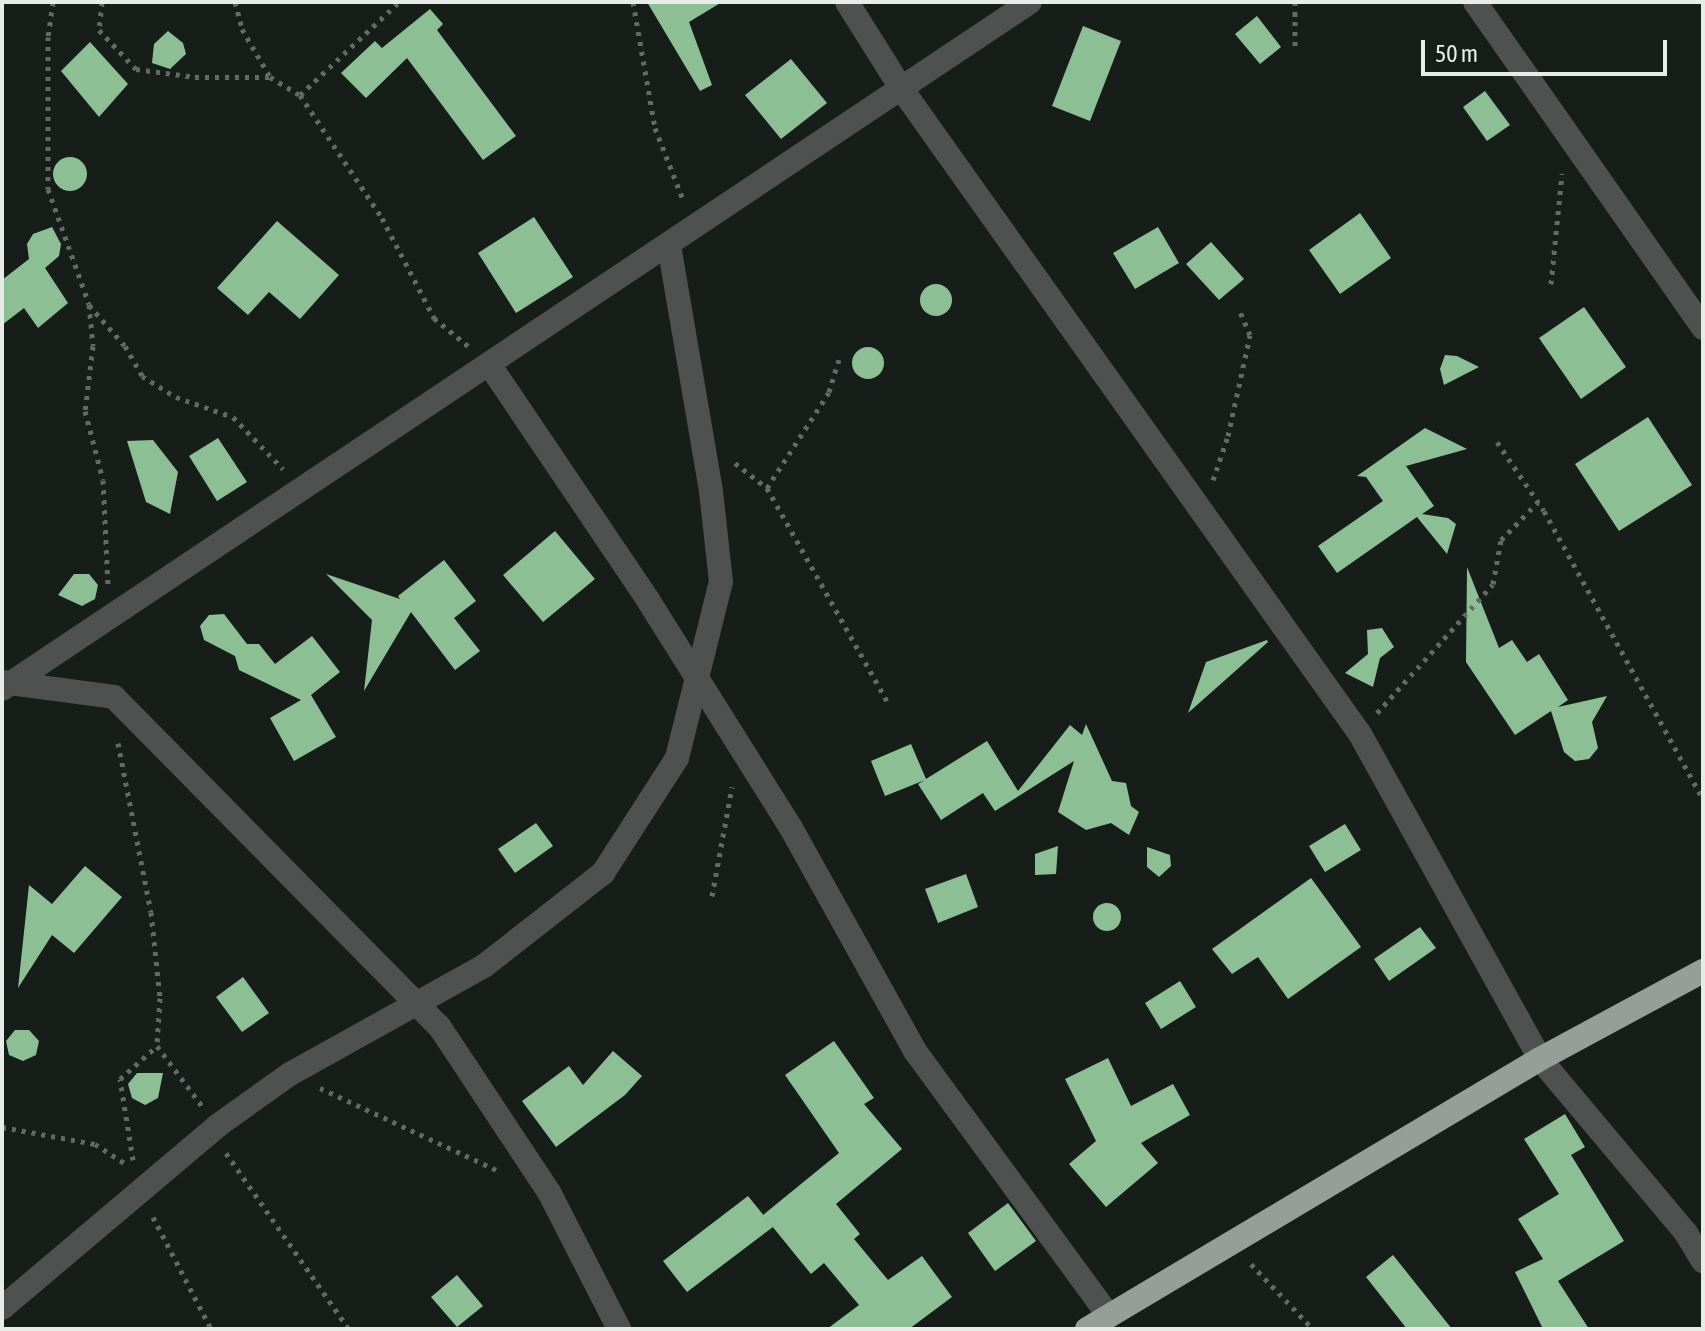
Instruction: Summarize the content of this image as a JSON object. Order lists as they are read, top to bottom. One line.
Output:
{"scale_bar":"50 m"}
